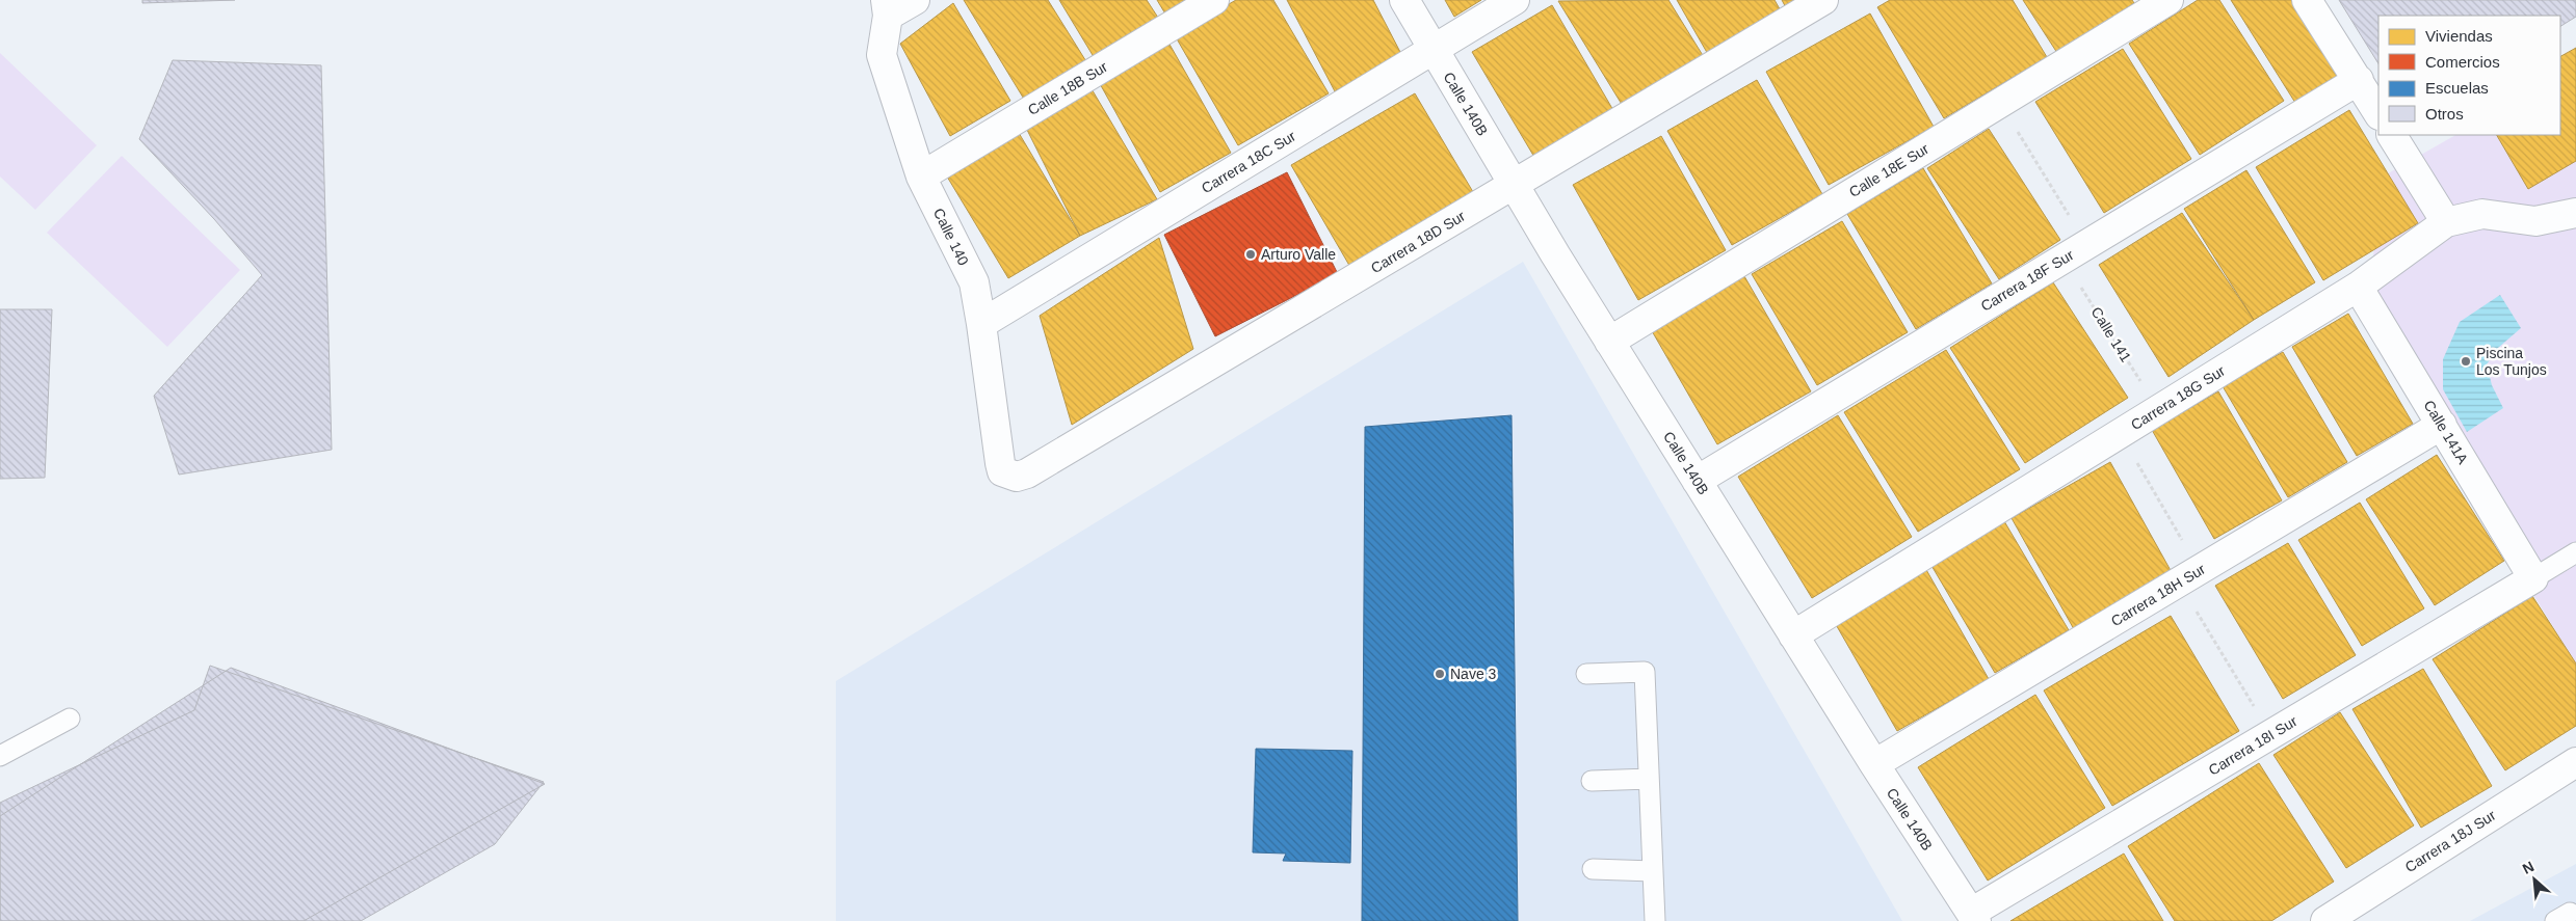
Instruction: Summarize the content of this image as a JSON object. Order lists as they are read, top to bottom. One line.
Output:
{"streets":{"street":["Calle 18B Sur","Calle 140B","Carrera 18C Sur","Calle 18E Sur","Calle 140","Carrera 18D Sur","Carrera 18F Sur","Carrera 18G Sur","Calle 141A","Carrera 18H Sur","Carrera 18I Sur","Carrera 18J Sur"],"path":["Calle 141"]},"crossings":[["Calle 18B Sur","Calle 140"],["Calle 140B","Carrera 18C Sur"],["Calle 140B","Calle 18E Sur"],["Calle 140B","Carrera 18D Sur"],["Calle 140B","Carrera 18F Sur"],["Calle 140B","Carrera 18G Sur"],["Calle 140B","Carrera 18H Sur"],["Calle 140B","Carrera 18I Sur"],["Carrera 18C Sur","Calle 140"],["Calle 18E Sur","Calle 141"],["Calle 140","Carrera 18D Sur"],["Carrera 18F Sur","Calle 141"],["Calle 141","Carrera 18G Sur"],["Carrera 18G Sur","Calle 141A"],["Calle 141A","Carrera 18H Sur"],["Calle 141A","Carrera 18I Sur"]],"places":["Arturo Valle","Piscina Los Tunjos","Nave 3"],"legend":["Viviendas","Comercios","Escuelas","Otros"],"north":"top left"}
